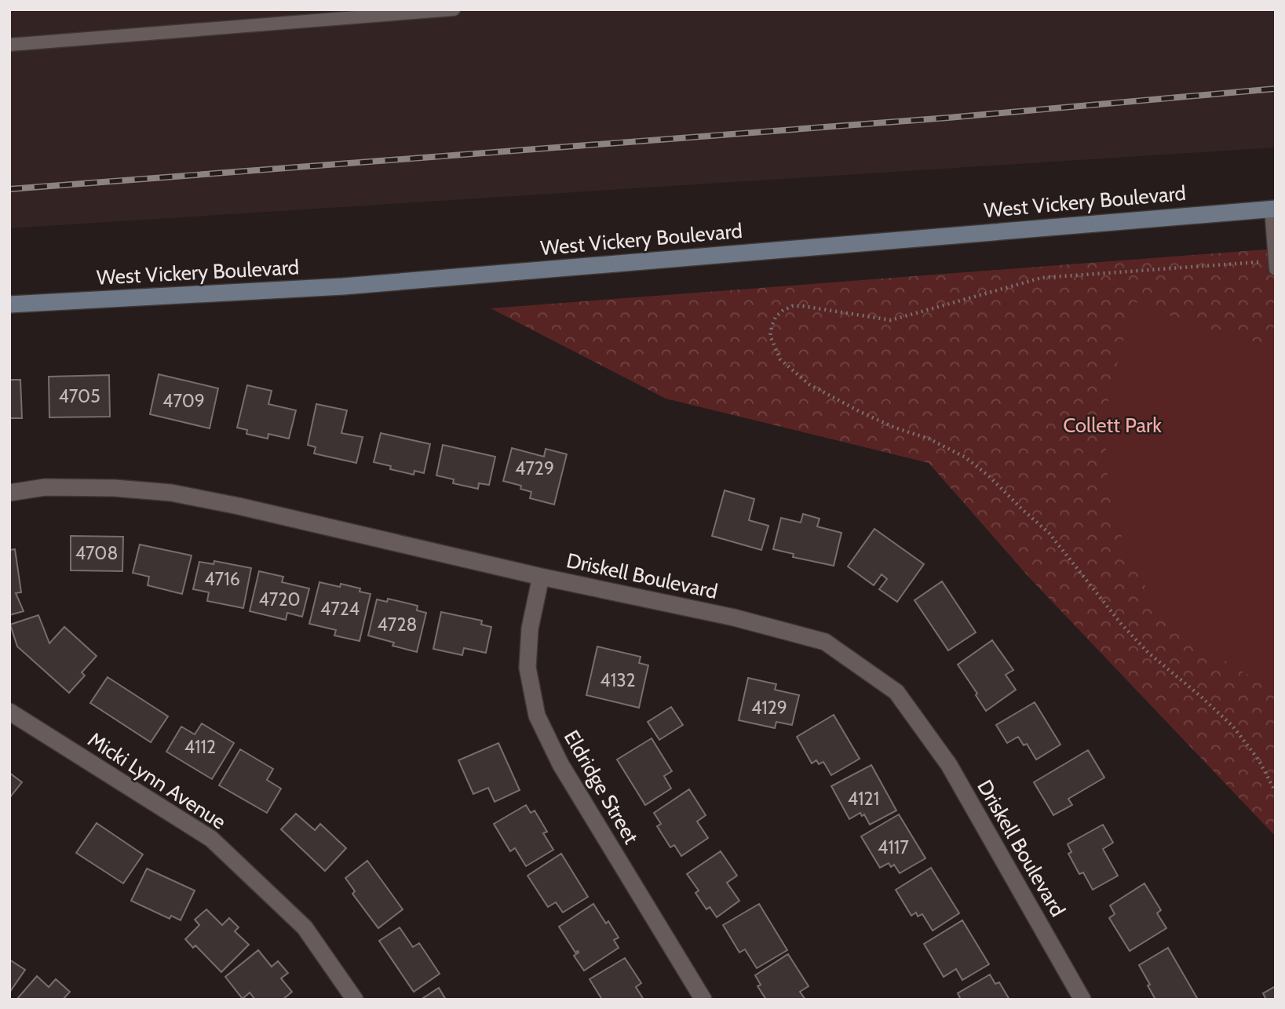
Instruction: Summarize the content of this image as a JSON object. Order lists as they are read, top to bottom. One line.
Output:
{"streets":{"main road":["West Vickery Boulevard"],"street":["Driskell Boulevard","Micki Lynn Avenue","Eldridge Street"]},"crossings":[["Driskell Boulevard","Eldridge Street"]],"parks":["Collett Park"],"house_numbers":["4705","4709","4729","4708","4716","4720","4724","4728","4132","4129","4112","4121","4117"]}
